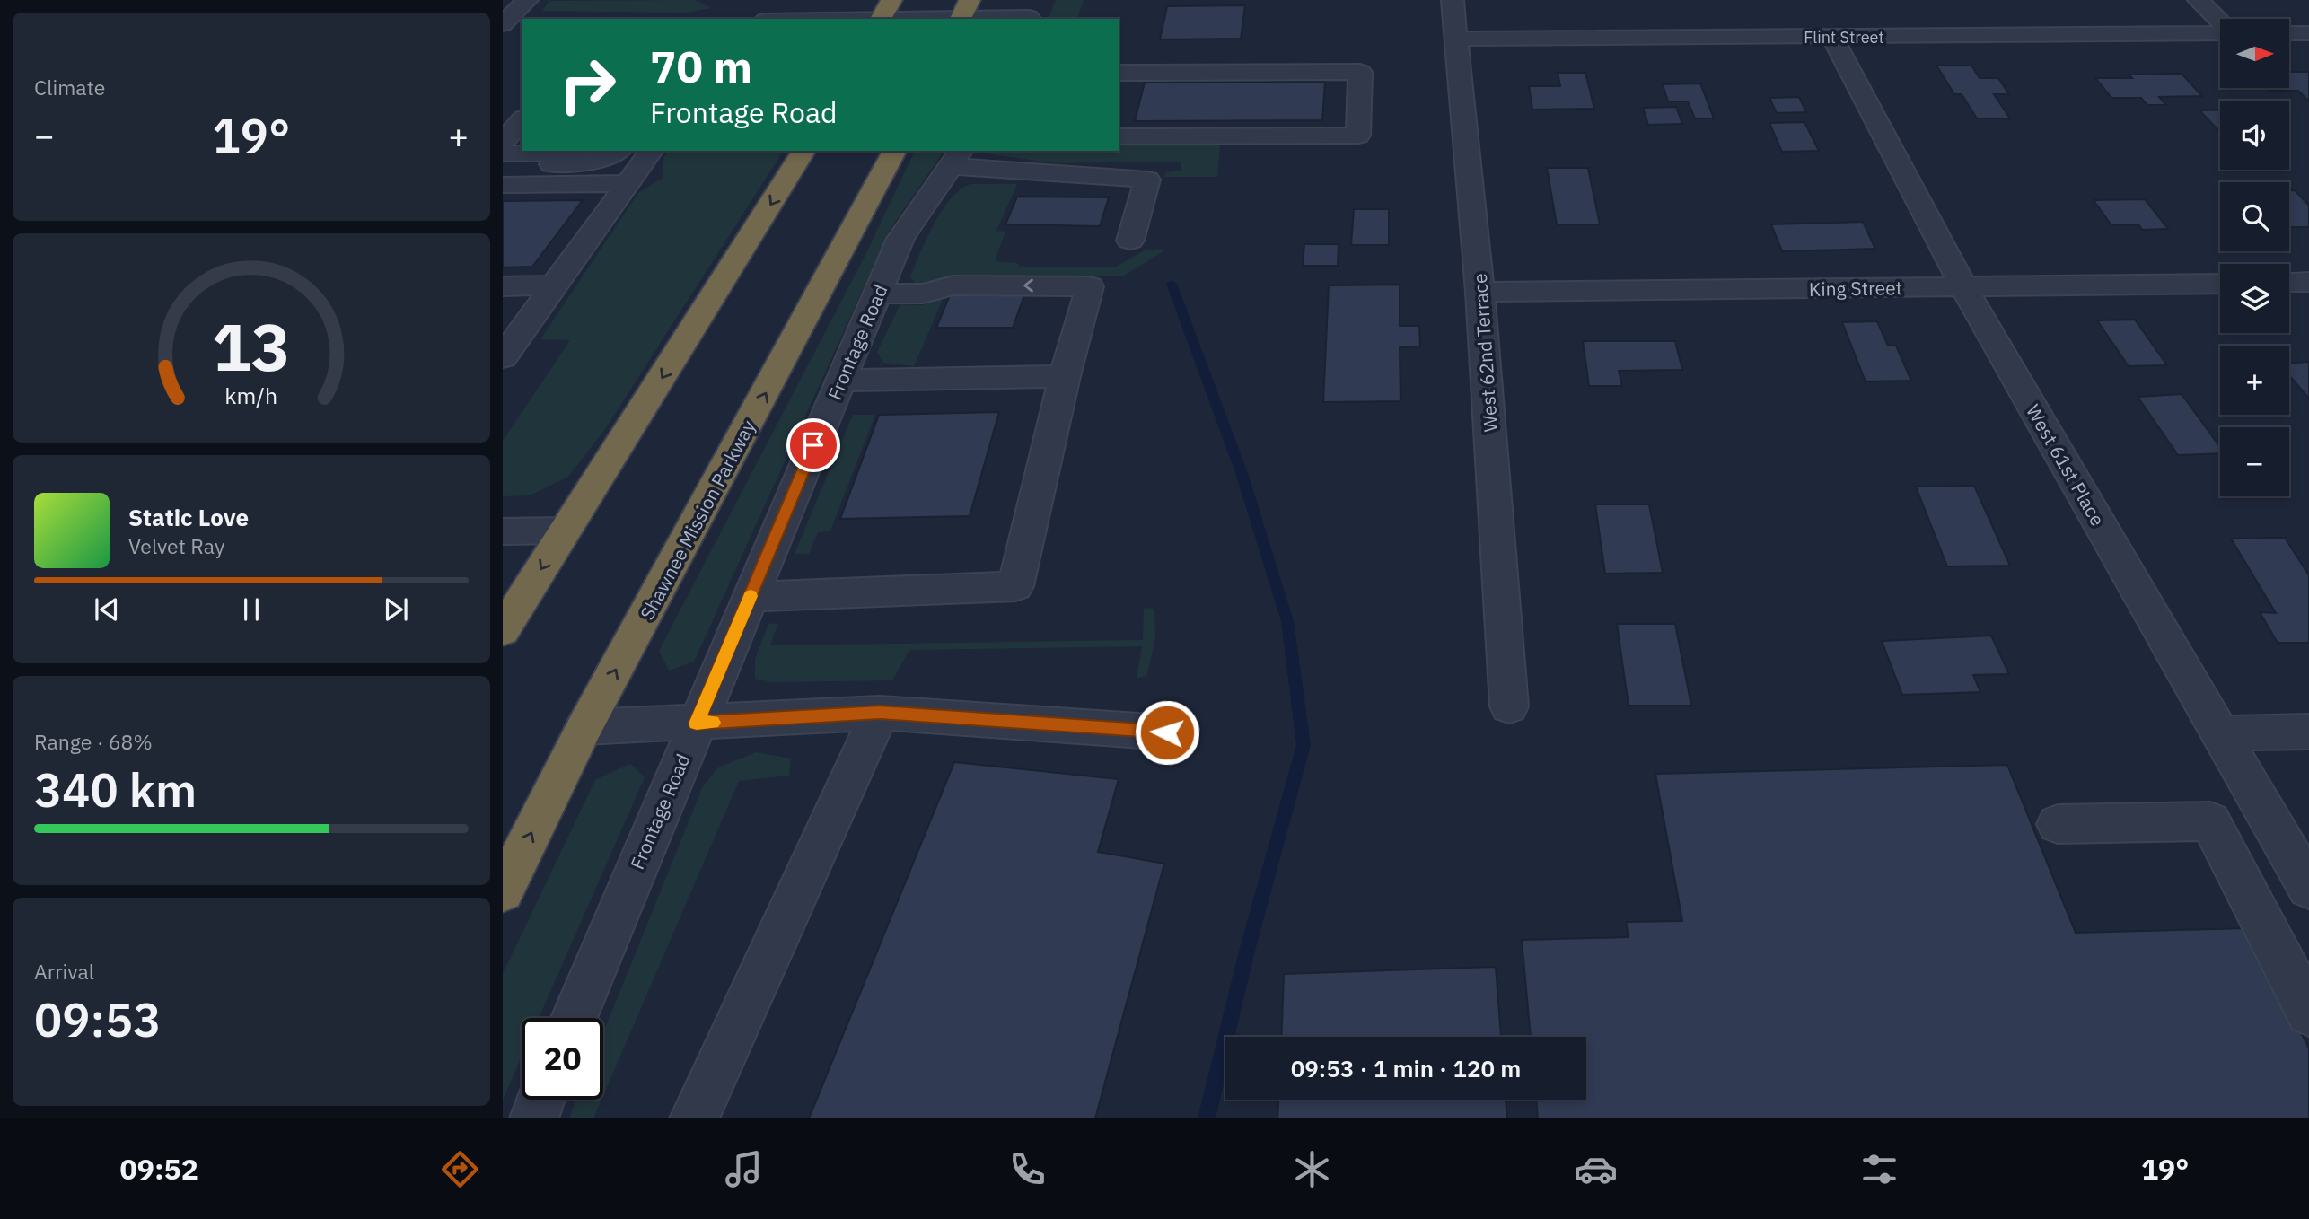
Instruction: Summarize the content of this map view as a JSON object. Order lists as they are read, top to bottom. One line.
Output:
{"streets":{"highway":["Shawnee Mission Parkway"],"street":["Flint Street","King Street","Frontage Road","West 62nd Terrace","West 61st Place"]},"crossings":[["Flint Street","West 62nd Terrace"],["Flint Street","West 61st Place"],["King Street","West 62nd Terrace"],["King Street","West 61st Place"]],"north":"right","page":{"tile":["Climate",["Range · 68%","340 km"],["Arrival","09:53"]],"map_buttons":["+","−"],"turn":["70 m","Frontage Road"],"heat":["−","19°","+"],"song":["Static Love","Velvet Ray"],"limit":"20","trip":"09:53 · 1 min · 120 m","tabs":["09:52","19°"],"gauge":["13","km/h"]}}
